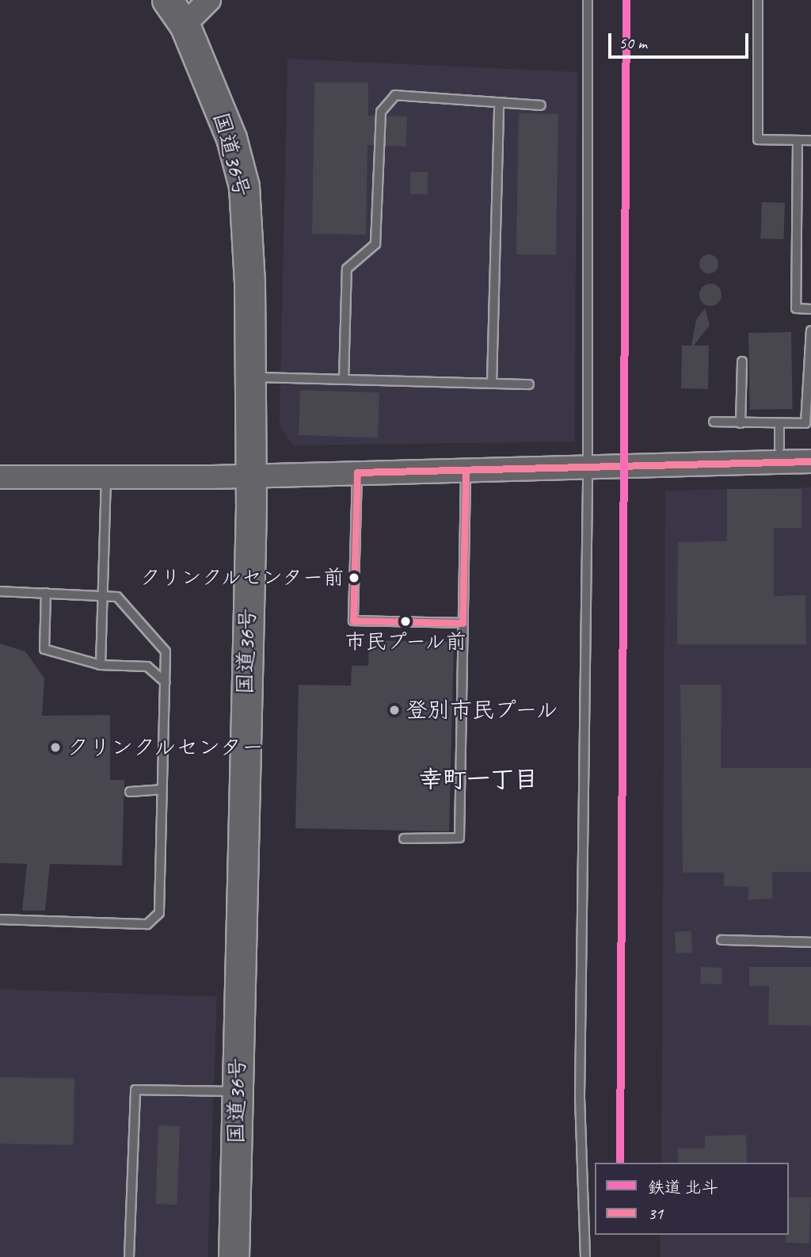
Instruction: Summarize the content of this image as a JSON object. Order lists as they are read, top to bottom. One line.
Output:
{"streets":{"highway":["国道36号"]},"districts":["幸町一丁目"],"places":["クリンクルセンター前","市民プール前","登別市民プール","クリンクルセンター"],"lines":["rail line 北斗","transit line 31"],"legend":["鉄道 北斗","31"],"scale_bar":"50 m"}
